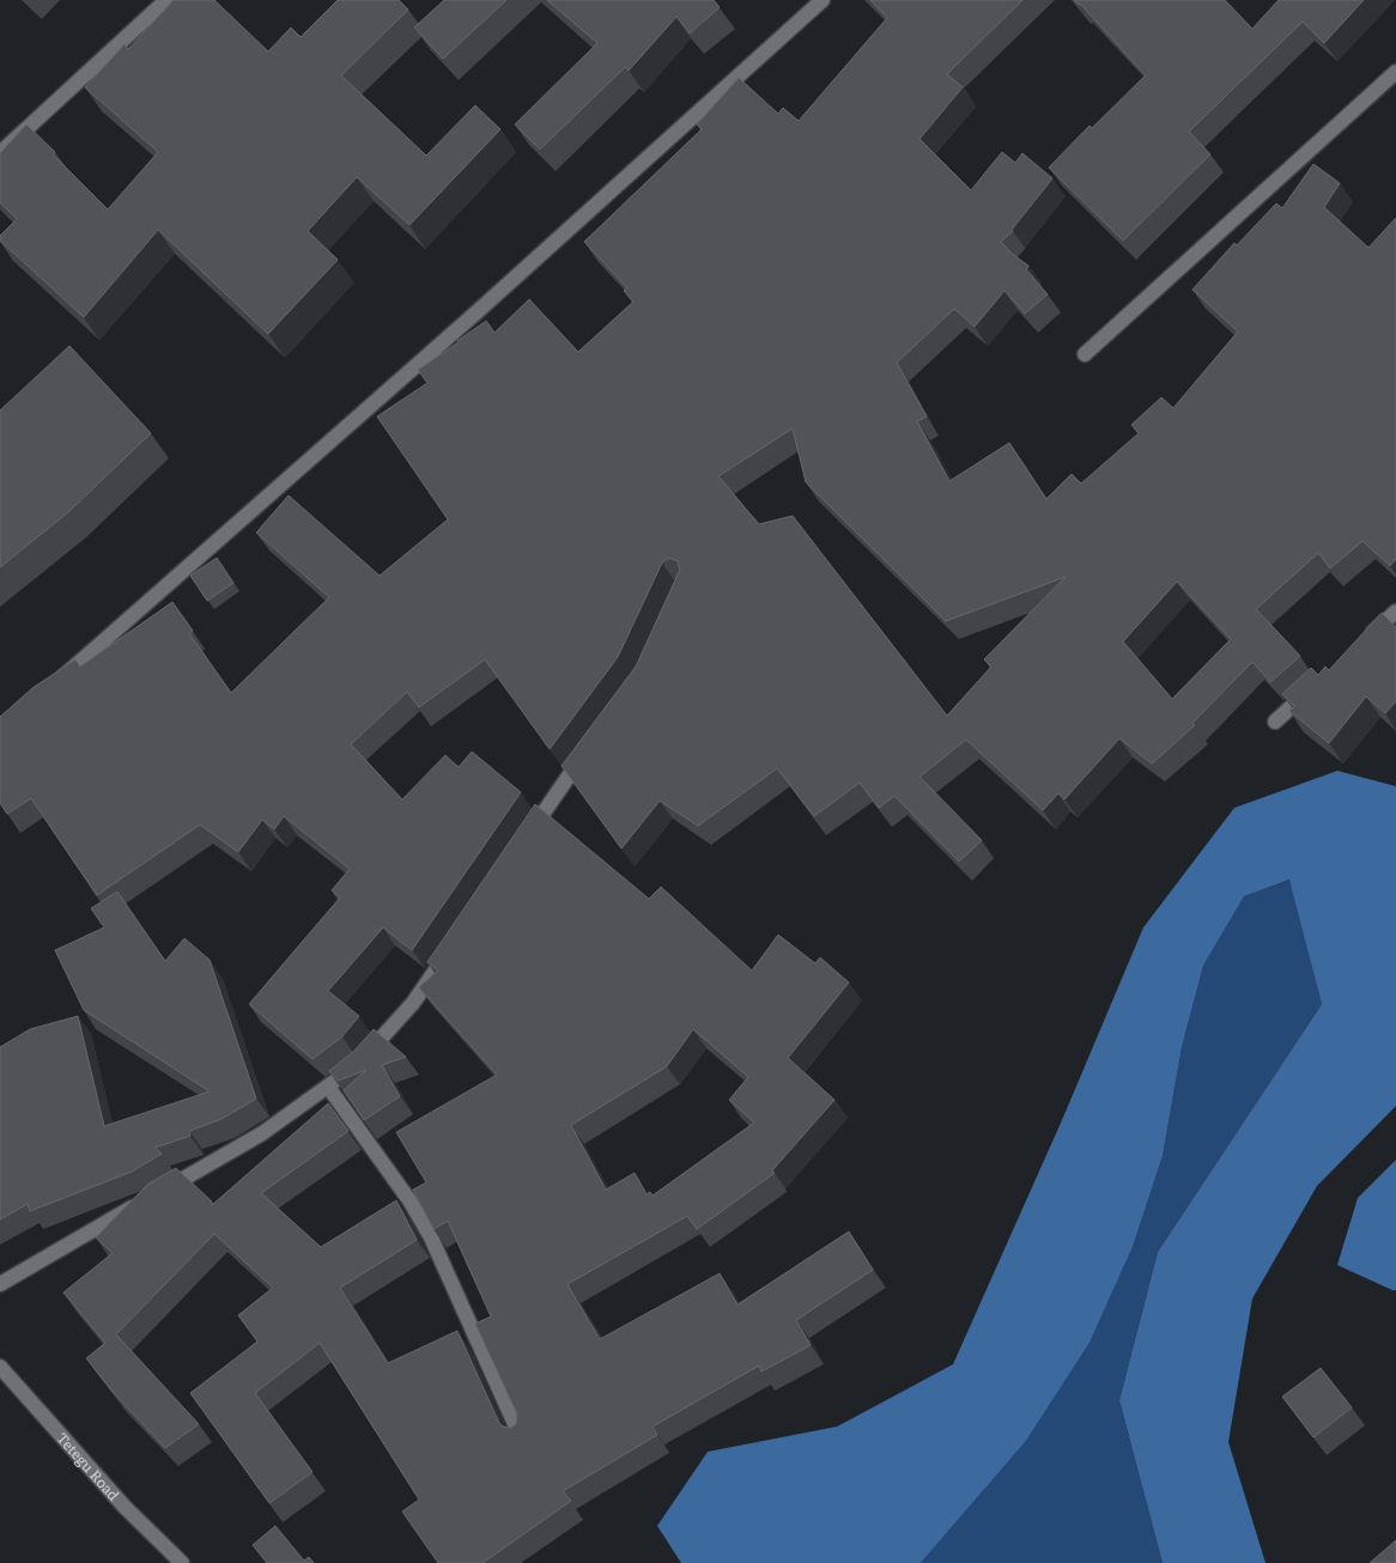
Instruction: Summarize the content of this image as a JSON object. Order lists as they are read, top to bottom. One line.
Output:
{"streets":{"street":["Tetegu Road"]}}
